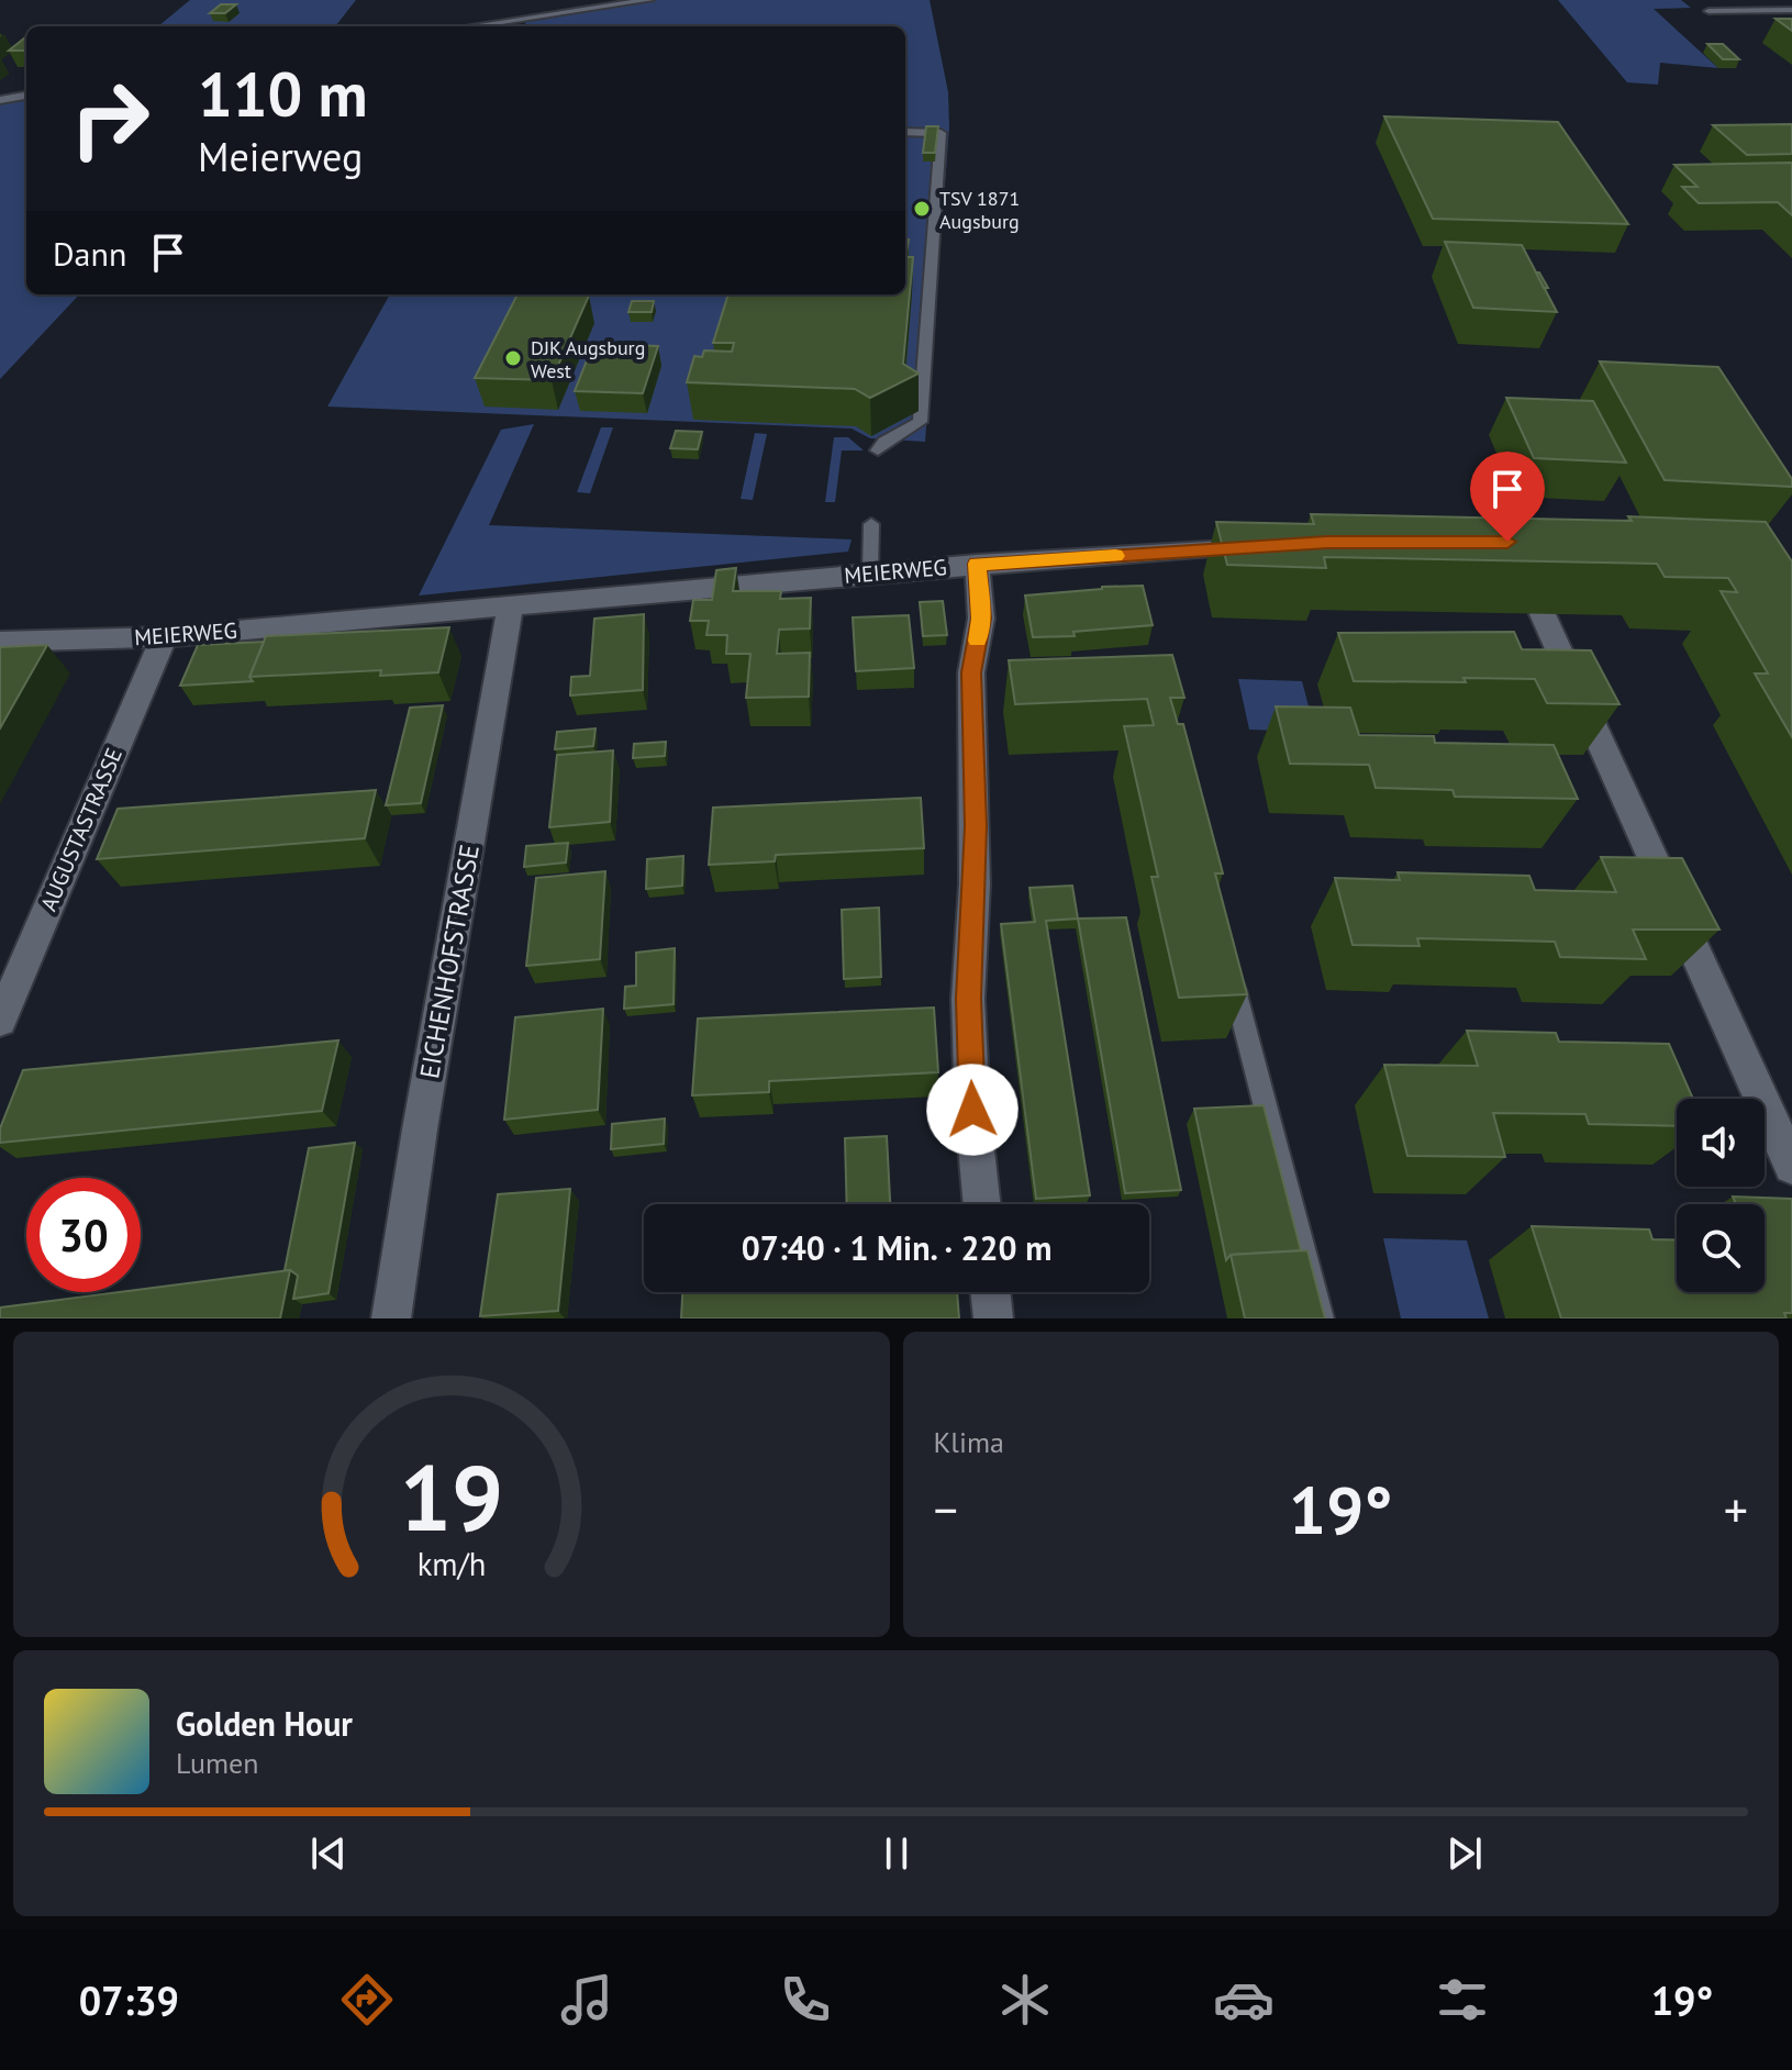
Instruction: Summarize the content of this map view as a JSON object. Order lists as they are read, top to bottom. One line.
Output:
{"streets":{"street":["MEIERWEG","AUGUSTASTRASSE","EICHENHOFSTRASSE"]},"crossings":[["MEIERWEG","AUGUSTASTRASSE"],["MEIERWEG","EICHENHOFSTRASSE"]],"places":["TSV 1871 Augsburg","DJK Augsburg West"],"page":{"turn":["110 m","Meierweg"],"then":"Dann","limit":"30","trip":"07:40 · 1 Min. · 220 m","tile":"Klima","heat":["−","19°","+"],"song":["Golden Hour","Lumen"],"tabs":["07:39","19°"],"gauge":["19","km/h"]}}
